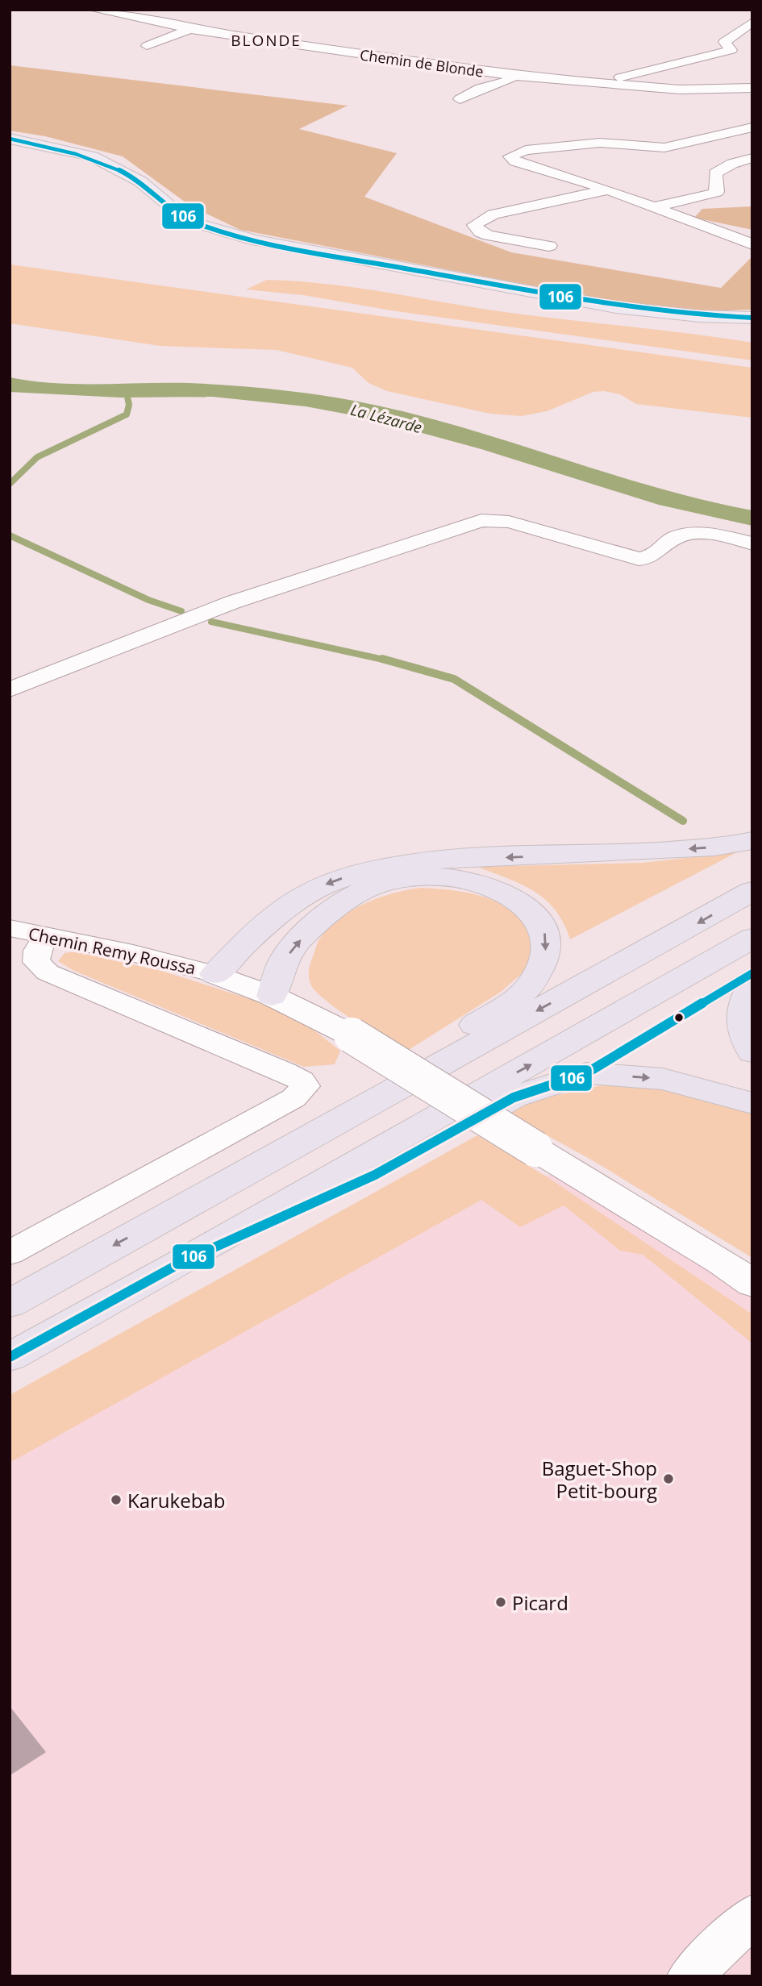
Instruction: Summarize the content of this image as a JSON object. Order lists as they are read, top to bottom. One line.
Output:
{"streets":{"street":["Chemin de Blonde","Chemin Remy Roussa"]},"districts":["BLONDE"],"water":["La Lézarde"],"places":["Baguet-Shop Petit-bourg","Karukebab","Picard"],"lines":["transit line 106"]}
